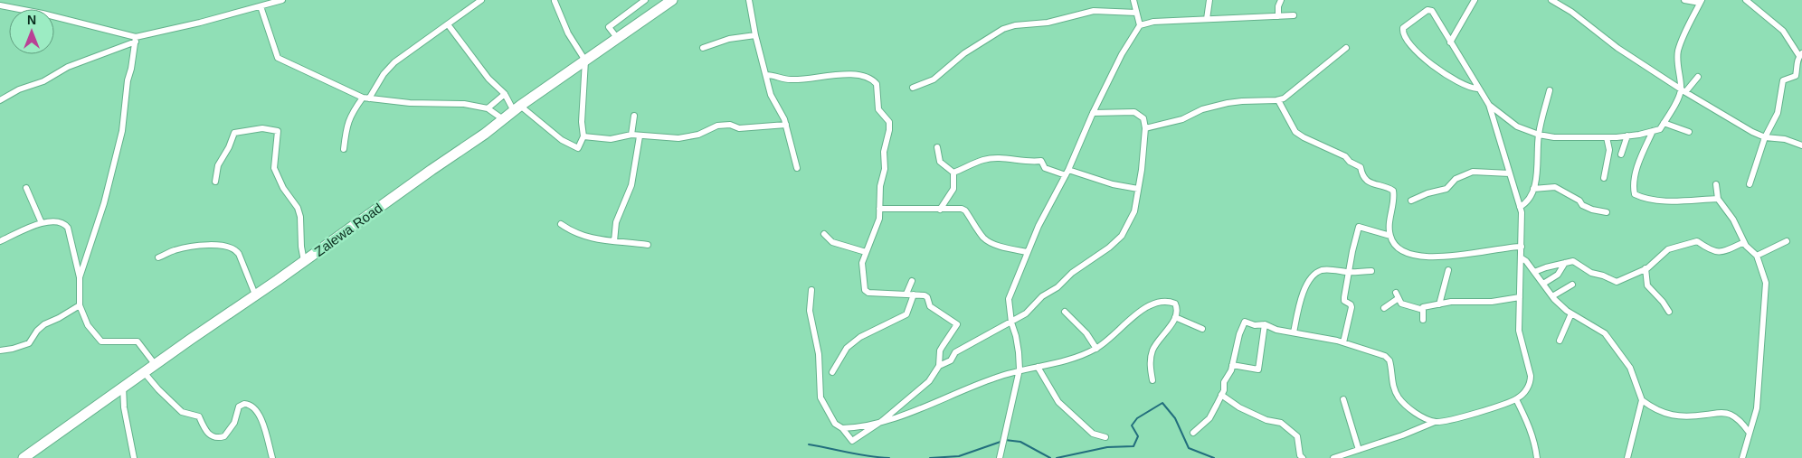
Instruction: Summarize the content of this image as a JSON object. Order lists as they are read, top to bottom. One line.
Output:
{"streets":{"highway":["Zalewa Road"]},"north":"top"}
